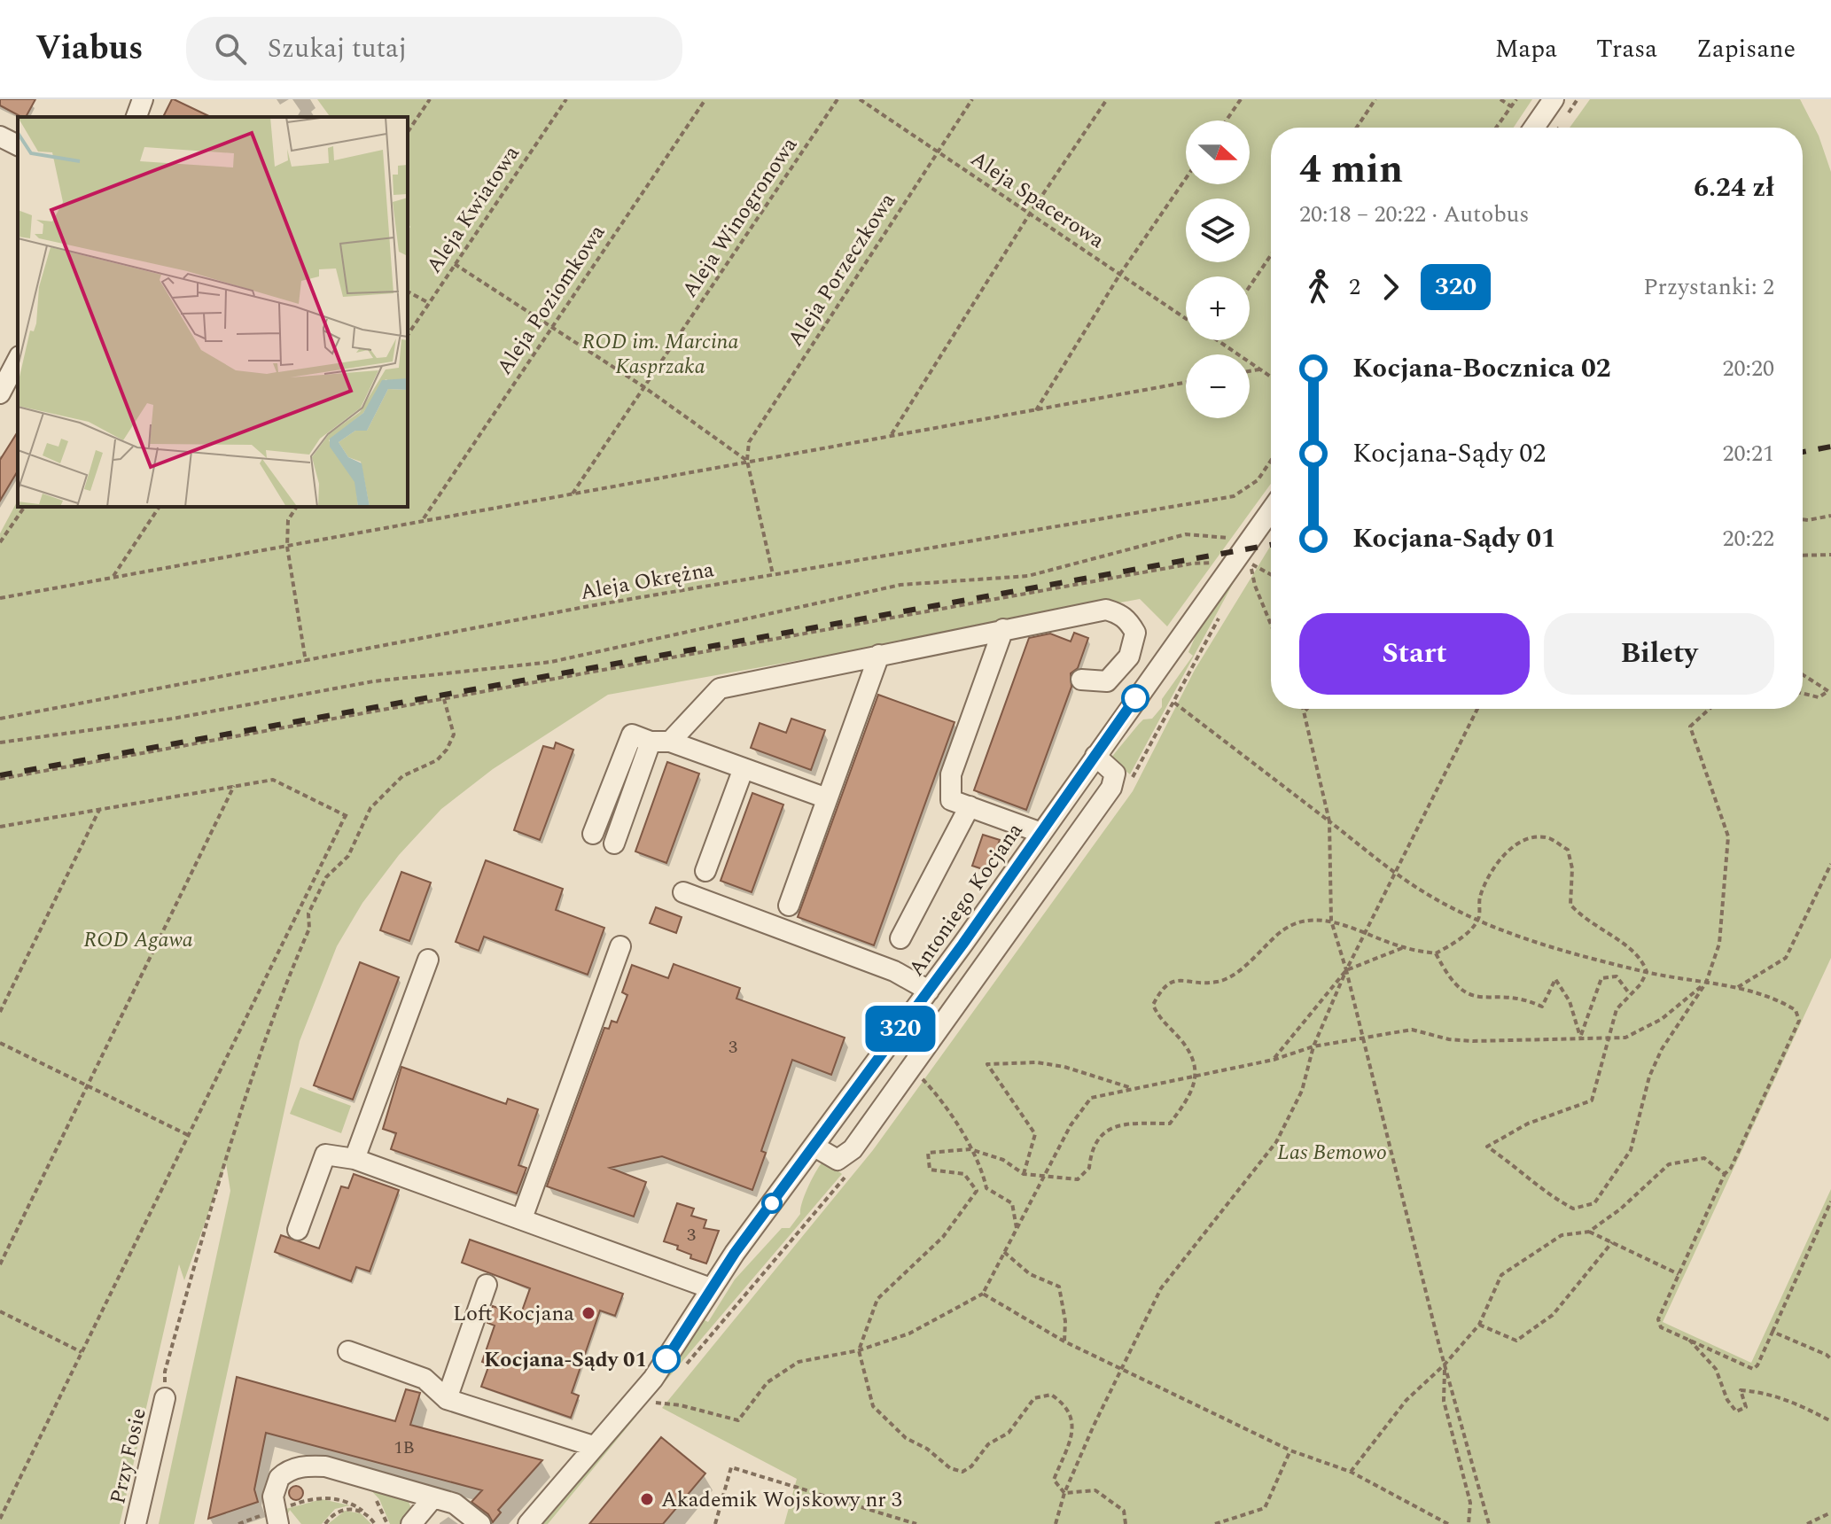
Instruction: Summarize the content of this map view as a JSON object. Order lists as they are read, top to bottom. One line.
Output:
{"streets":{"street":["Antoniego Kocjana","Przy Fosie"],"path":["Aleja Spacerowa","Aleja Kwiatowa","Aleja Winogronowa","Aleja Porzeczkowa","Aleja Poziomkowa","Aleja Okrężna"]},"crossings":[["Aleja Spacerowa","Aleja Porzeczkowa"]],"parks":["ROD im. Marcina Kasprzaka","ROD Agawa","Las Bemowo"],"places":["Loft Kocjana","Kocjana-Sądy 01","Akademik Wojskowy nr 3"],"lines":["bus line 320"],"house_numbers":["3","3","1B"],"north":"right","page":{"header":"Viabus","search":"Szukaj tutaj","nav":["Mapa","Trasa","Zapisane"],"on_map":"320","map_buttons":["+","−"],"heading":["4 min","20:18 – 20:22 · Autobus","6.24 zł"],"legs":["2","320","Przystanki: 2"],"list":[{"name":"Kocjana-Bocznica 02","value":"20:20"},{"name":"Kocjana-Sądy 02","value":"20:21"},{"name":"Kocjana-Sądy 01","value":"20:22"}],"buttons":["Start","Bilety"]}}
